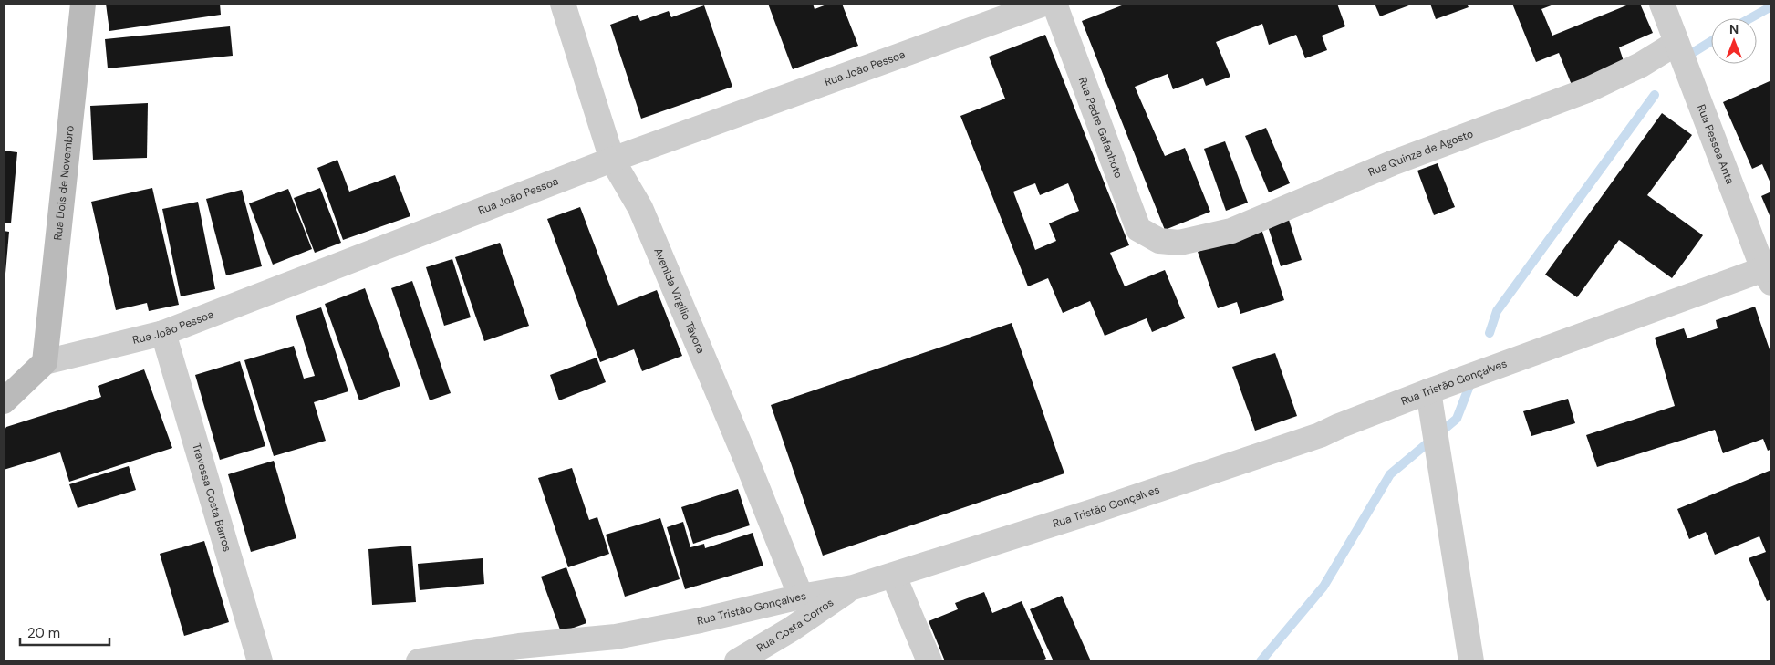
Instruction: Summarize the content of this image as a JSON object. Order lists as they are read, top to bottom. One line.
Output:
{"streets":{"street":["Rua João Pessoa","Rua Padre Gafanhoto","Rua Pessoa Anta","Rua Quinze de Agosto","Rua Dois de Novembro","Avenida Virgílio Távora","Rua Tristão Gonçalves","Travessa Costa Barros","Rua Costa Corros"]},"crossings":[["Rua João Pessoa","Rua Dois de Novembro"],["Rua João Pessoa","Avenida Virgílio Távora"],["Rua João Pessoa","Travessa Costa Barros"],["Rua Padre Gafanhoto","Rua Quinze de Agosto"],["Rua Pessoa Anta","Rua Quinze de Agosto"],["Rua Pessoa Anta","Rua Tristão Gonçalves"],["Avenida Virgílio Távora","Rua Tristão Gonçalves"],["Rua Tristão Gonçalves","Rua Costa Corros"]],"scale_bar":"20 m","north":"top"}
